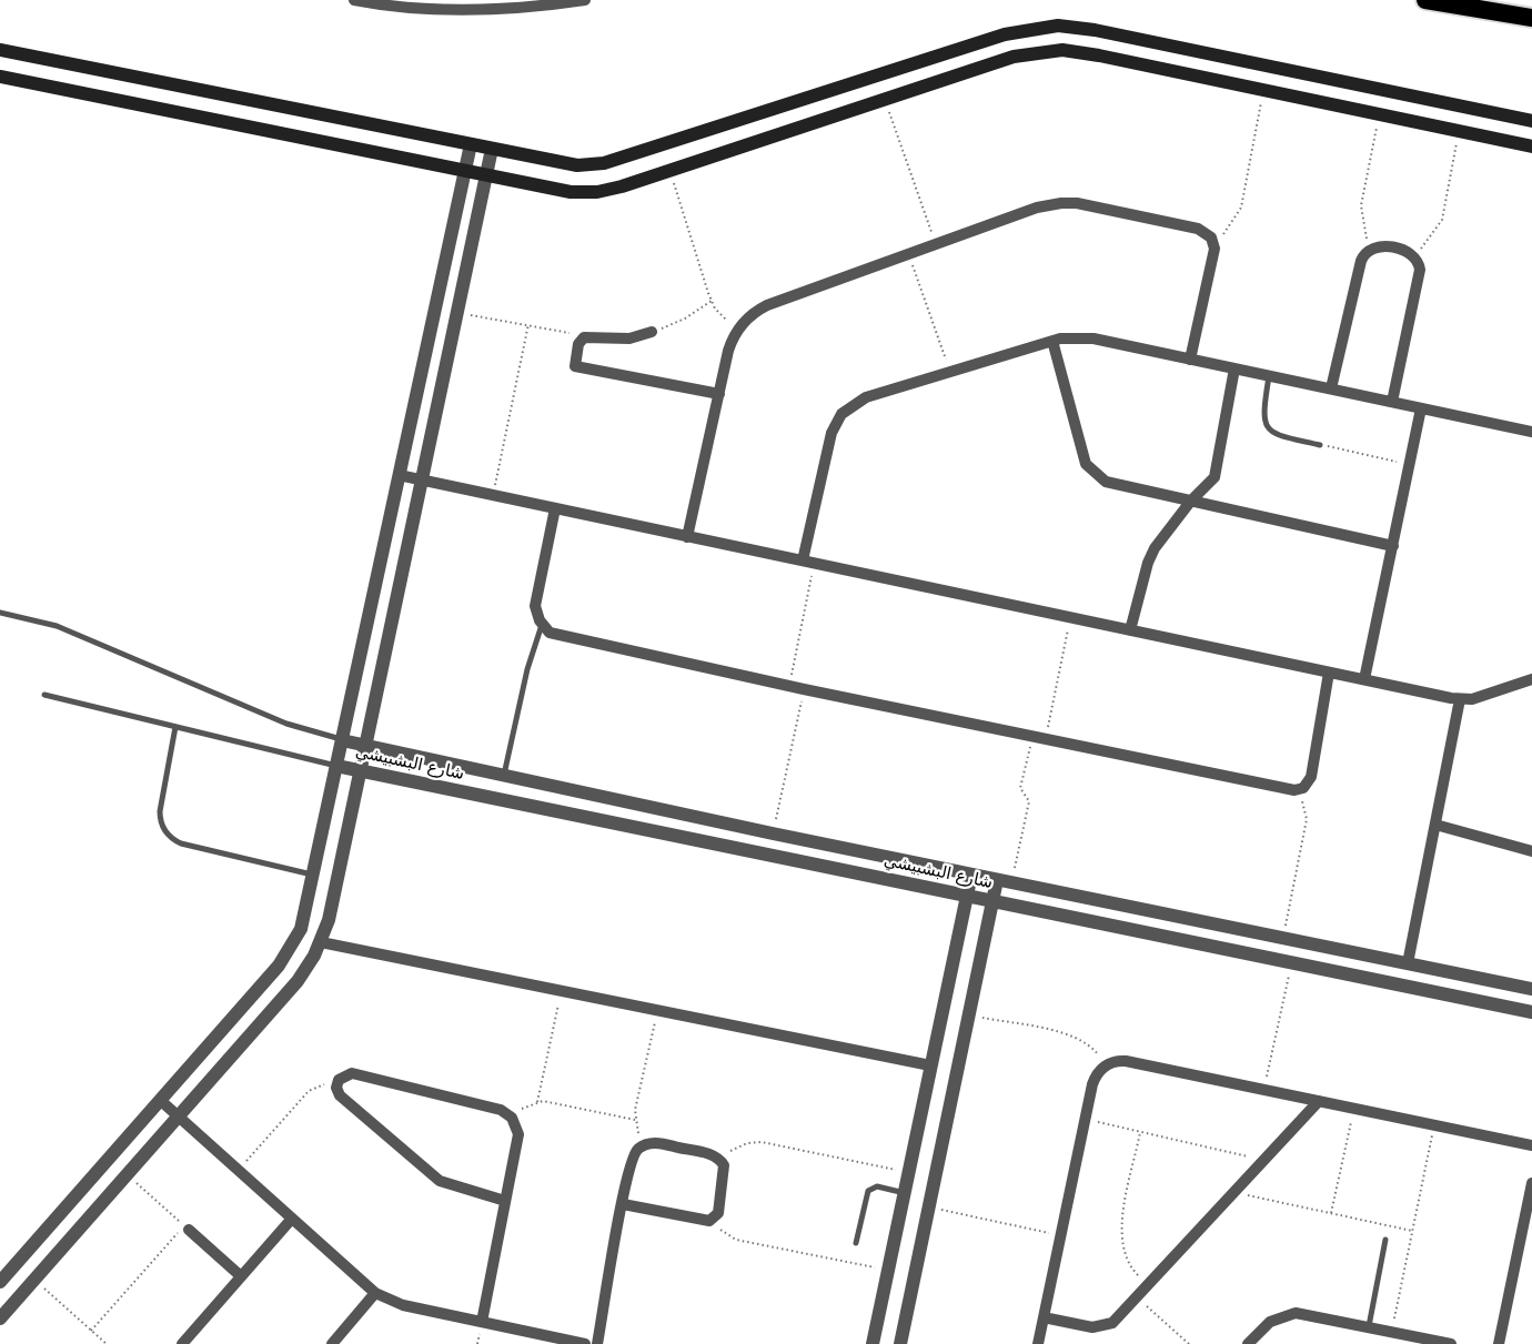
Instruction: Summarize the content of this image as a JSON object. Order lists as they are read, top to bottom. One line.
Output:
{"streets":{"street":["شارع البشبيشي"]}}
